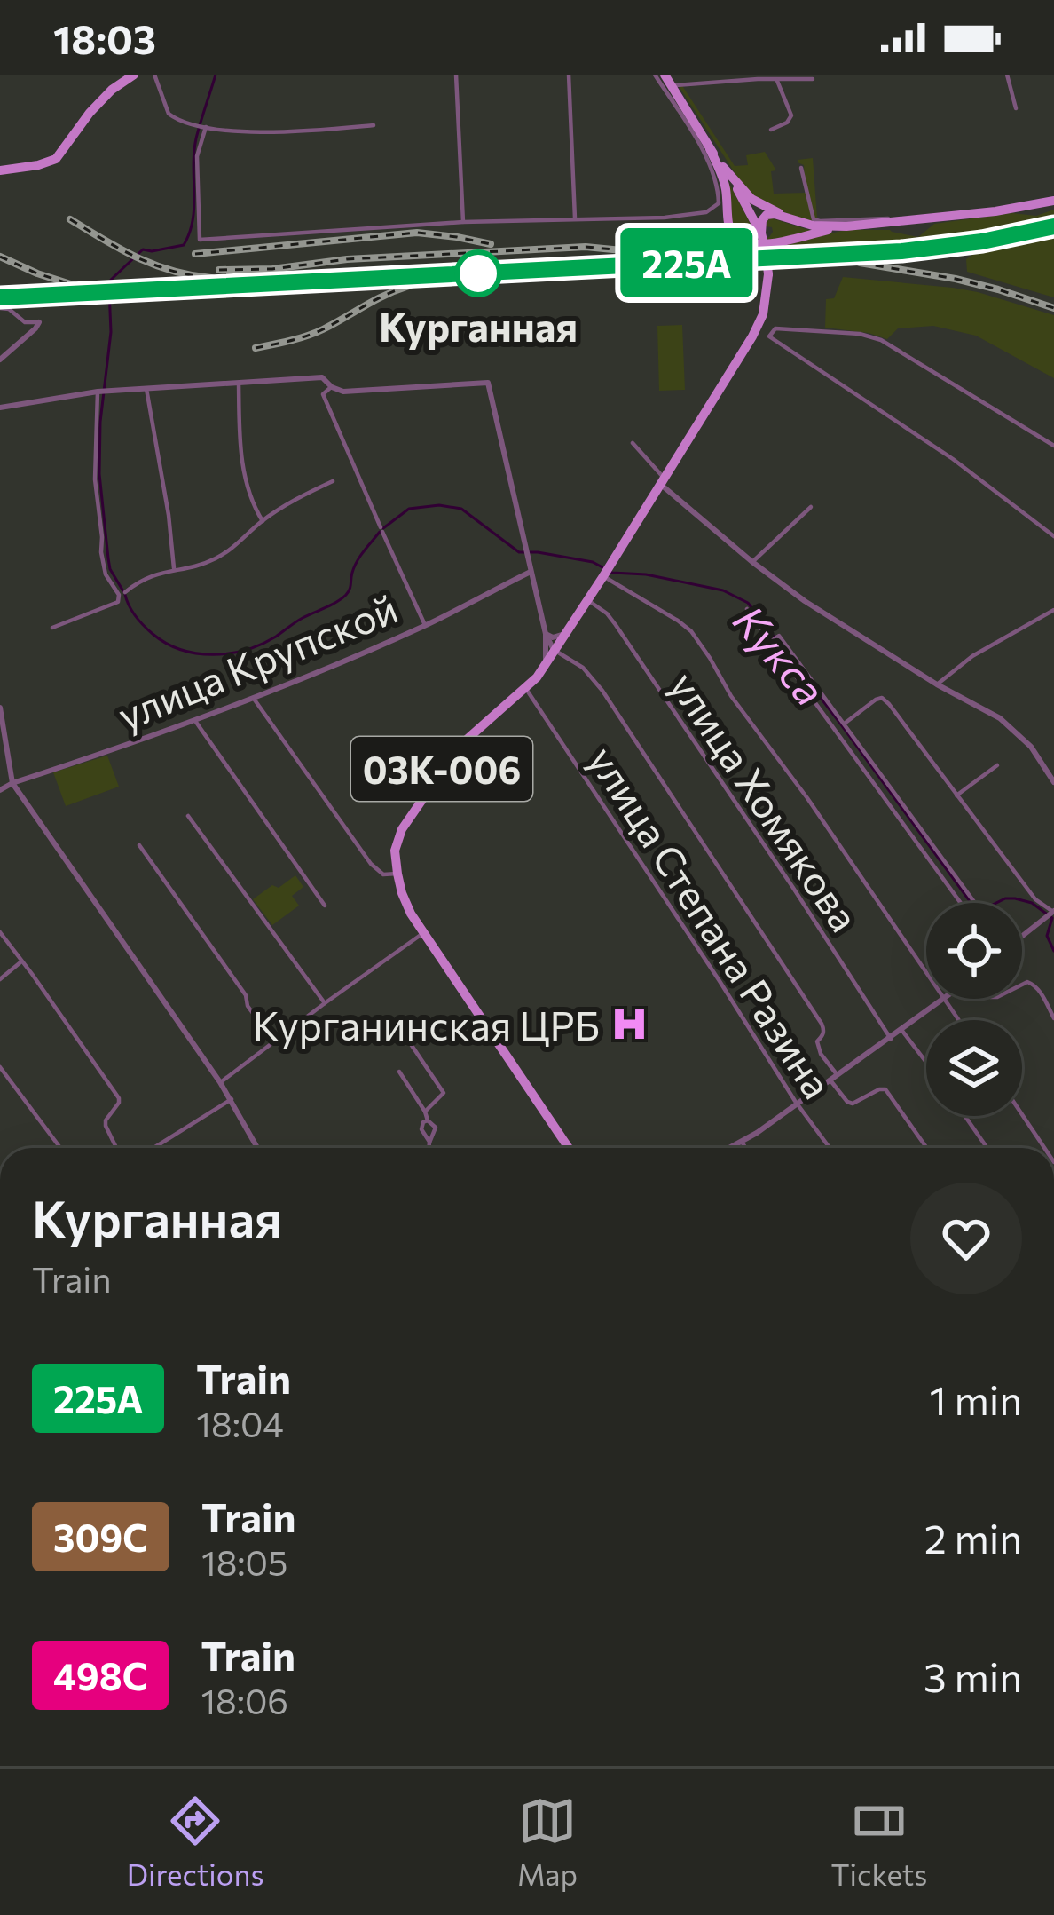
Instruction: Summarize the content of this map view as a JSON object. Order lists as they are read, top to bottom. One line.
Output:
{"streets":{"main road":["03К-006"],"street":["улица Крупской","улица Хомякова","улица Степана Разина"]},"crossings":[["03К-006","улица Хомякова"],["03К-006","улица Степана Разина"]],"water":["Кукса"],"places":{"other":["Курганная"],"hospital":["Курганинская ЦРБ"]},"page":{"status":"18:03","on_map":"225А","heading":["Курганная","Train"],"list":[{"mark":"225А","name":"Train","note":"18:04","value":"1 min"},{"mark":"309С","name":"Train","note":"18:05","value":"2 min"},{"mark":"498С","name":"Train","note":"18:06","value":"3 min"}],"tabs":["Directions","Map","Tickets"]}}
